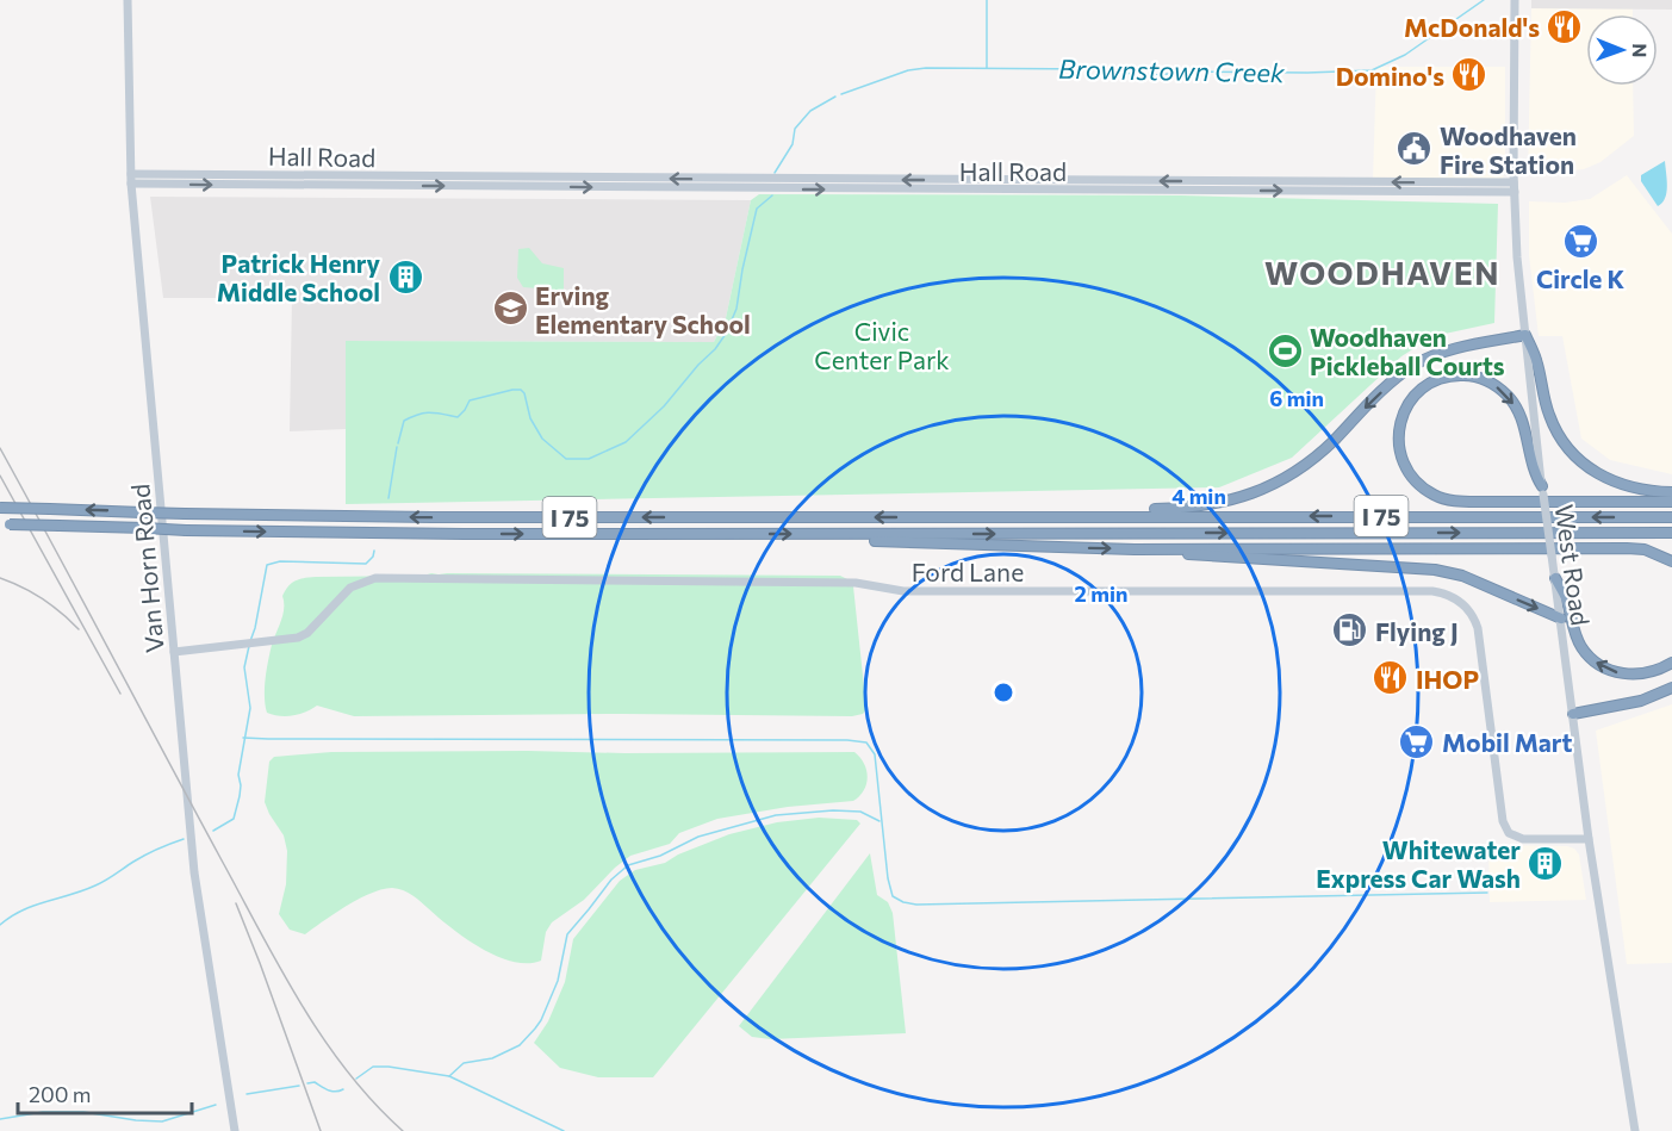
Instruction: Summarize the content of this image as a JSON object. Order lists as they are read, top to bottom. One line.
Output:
{"streets":{"highway":["I 75"],"street":["Hall Road","West Road","Van Horn Road","Ford Lane"]},"crossings":[["Hall Road","West Road"],["Hall Road","Van Horn Road"],["West Road","Ford Lane"],["Van Horn Road","Ford Lane"]],"districts":["WOODHAVEN"],"water":["Brownstown Creek"],"parks":["Civic Center Park"],"places":{"restaurant":["McDonald's","Domino's","IHOP"],"public building":["Woodhaven Fire Station"],"supermarket":["Circle K","Mobil Mart"],"building":["Patrick Henry Middle School","Whitewater Express Car Wash"],"school or university":["Erving Elementary School"],"sports":["Woodhaven Pickleball Courts"],"fuel station":["Flying J"]},"scale_bar":"200 m","north":"right","rings":["6 min","4 min","2 min"]}
